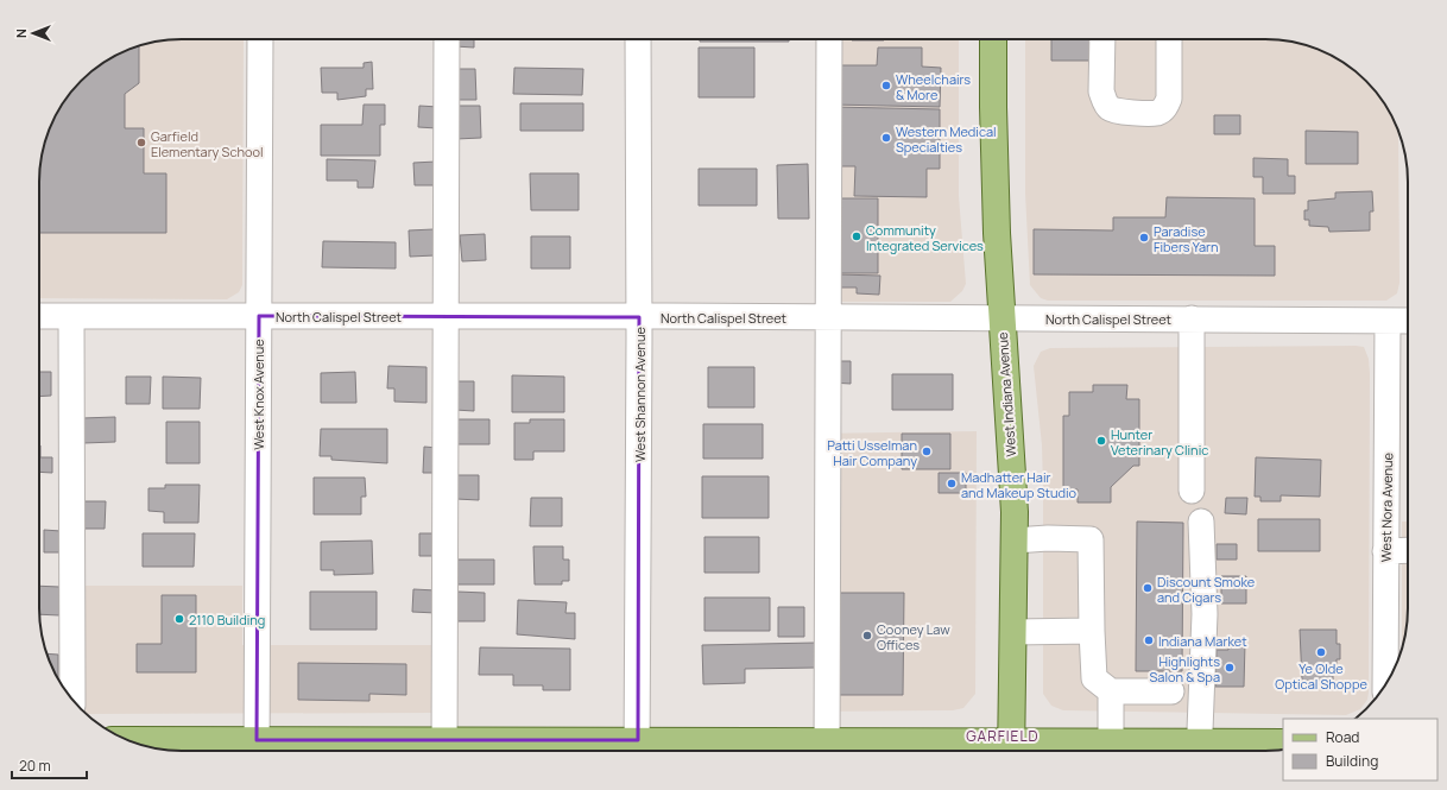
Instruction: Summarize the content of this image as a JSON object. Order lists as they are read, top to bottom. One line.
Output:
{"streets":{"main road":["West Indiana Avenue"],"street":["North Calispel Street","West Knox Avenue","West Shannon Avenue","West Nora Avenue"]},"crossings":[["North Calispel Street","West Knox Avenue"],["North Calispel Street","West Shannon Avenue"],["North Calispel Street","West Indiana Avenue"],["North Calispel Street","West Nora Avenue"]],"districts":["GARFIELD"],"places":["Wheelchairs & More","Western Medical Specialties","Garfield Elementary School","Community Integrated Services","Paradise Fibers Yarn","Hunter Veterinary Clinic","Patti Usselman Hair Company","Madhatter Hair and Makeup Studio","Discount Smoke and Cigars","2110 Building","Cooney Law Offices","Indiana Market","Ye Olde Optical Shoppe","Highlights Salon & Spa"],"legend":["Road","Building"],"scale_bar":"20 m","north":"left"}
